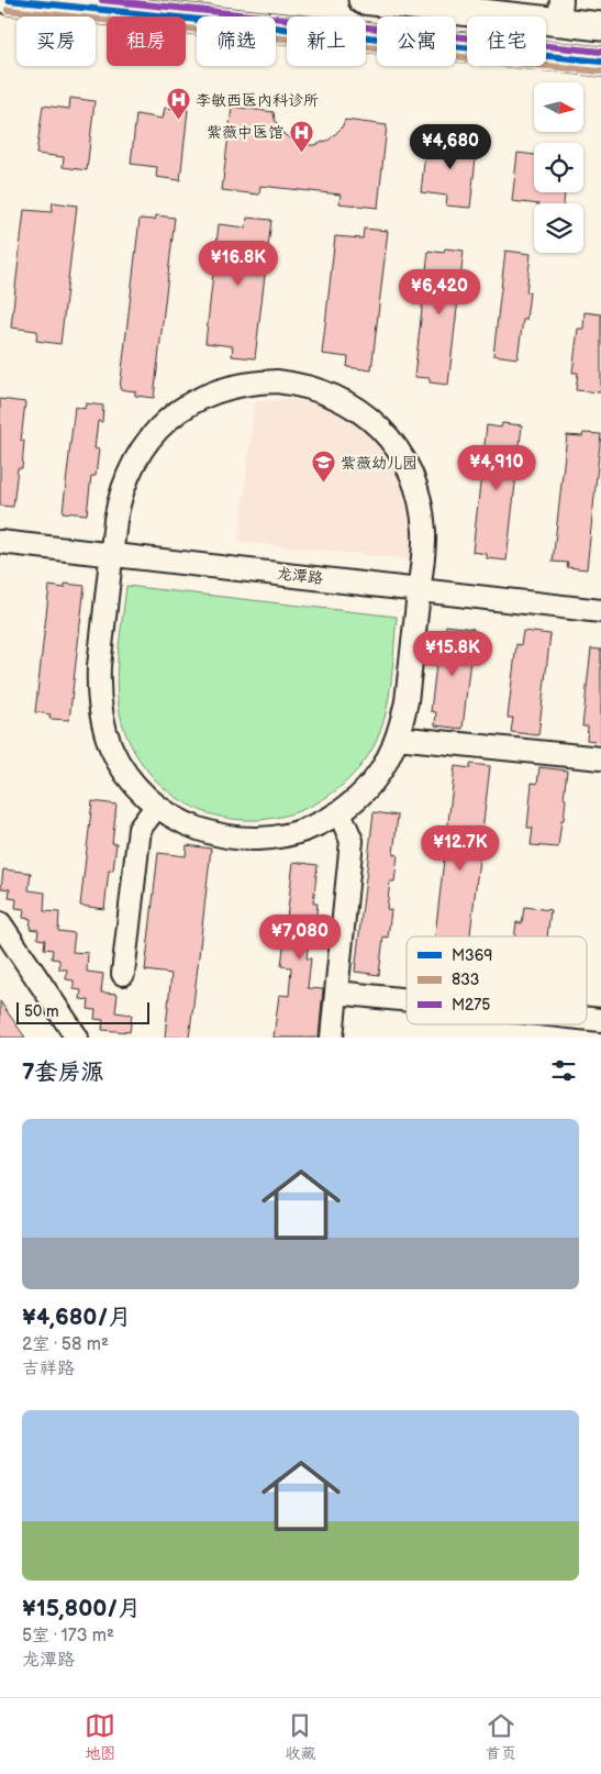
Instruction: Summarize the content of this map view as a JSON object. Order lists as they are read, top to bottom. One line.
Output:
{"streets":{"street":["龙潭路"]},"places":{"hospital":["李敏西医内科诊所","紫薇中医馆"],"school or university":["紫薇幼儿园"]},"lines":["transit line M369","transit line M275","transit line 833"],"legend":["M369","833","M275"],"scale_bar":"50 m","north":"right","page":{"chip":["买房","租房","筛选","新上","公寓","住宅"],"price":["¥4,680","¥16.8K","¥6,420","¥4,910","¥15.8K","¥12.7K","¥7,080"],"scale":"50 m","heading":"7套房源","list":[{"name":"¥4,680/月","note":"2室 · 58 m² · 吉祥路"},{"name":"¥15,800/月","note":"5室 · 173 m² · 龙潭路"}],"tabs":["地图","收藏","首页"]}}
